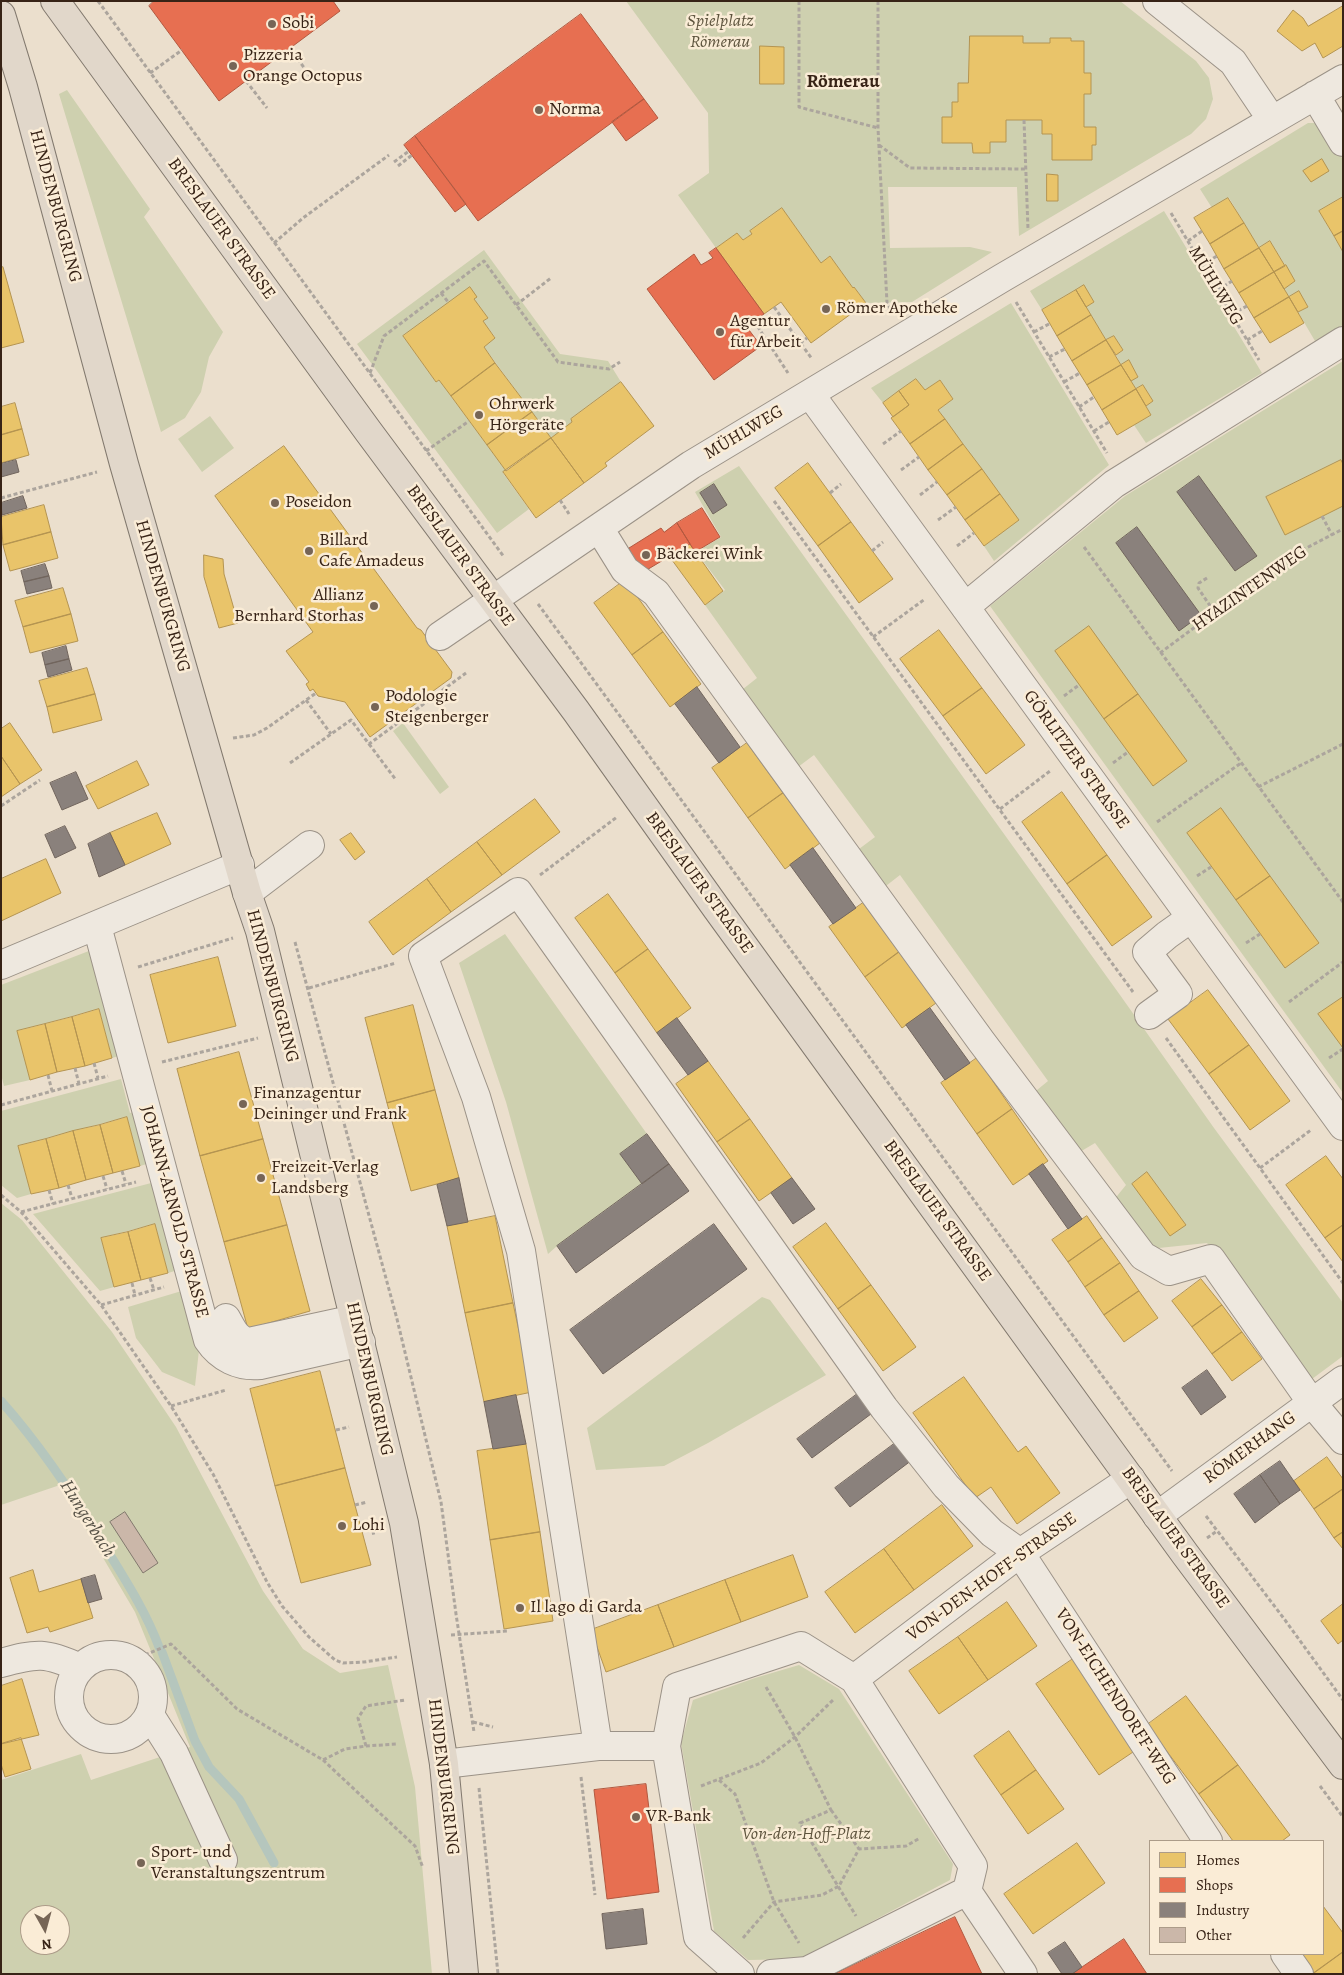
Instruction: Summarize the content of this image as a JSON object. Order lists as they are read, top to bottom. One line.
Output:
{"streets":{"main road":["HINDENBURGRING","BRESLAUER STRASSE"],"street":["MÜHLWEG","GÖRLITZER STRASSE","JOHANN-ARNOLD-STRASSE","RÖMERHANG","VON-DEN-HOFF-STRASSE","VON-EICHENDORFF-WEG"],"path":["HYAZINTENWEG"]},"crossings":[["HINDENBURGRING","JOHANN-ARNOLD-STRASSE"],["BRESLAUER STRASSE","MÜHLWEG"],["BRESLAUER STRASSE","RÖMERHANG"],["BRESLAUER STRASSE","VON-DEN-HOFF-STRASSE"],["MÜHLWEG","GÖRLITZER STRASSE"],["VON-DEN-HOFF-STRASSE","VON-EICHENDORFF-WEG"]],"districts":["Römerau"],"water":["Hungerbach"],"parks":["Spielplatz Römerau","Von-den-Hoff-Platz"],"places":["Sobi","Pizzeria Orange Octopus","Norma","Römer Apotheke","Agentur für Arbeit","Ohrwerk Hörgeräte","Poseidon","Billard Cafe Amadeus","Bäckerei Wink","Allianz Bernhard Storhas","Podologie Steigenberger","Finanzagentur Deininger und Frank","Freizeit-Verlag Landsberg","Lohi","Il lago di Garda","VR-Bank","Sport- und Veranstaltungszentrum"],"legend":["Homes","Shops","Industry","Other"],"north":"bottom"}
